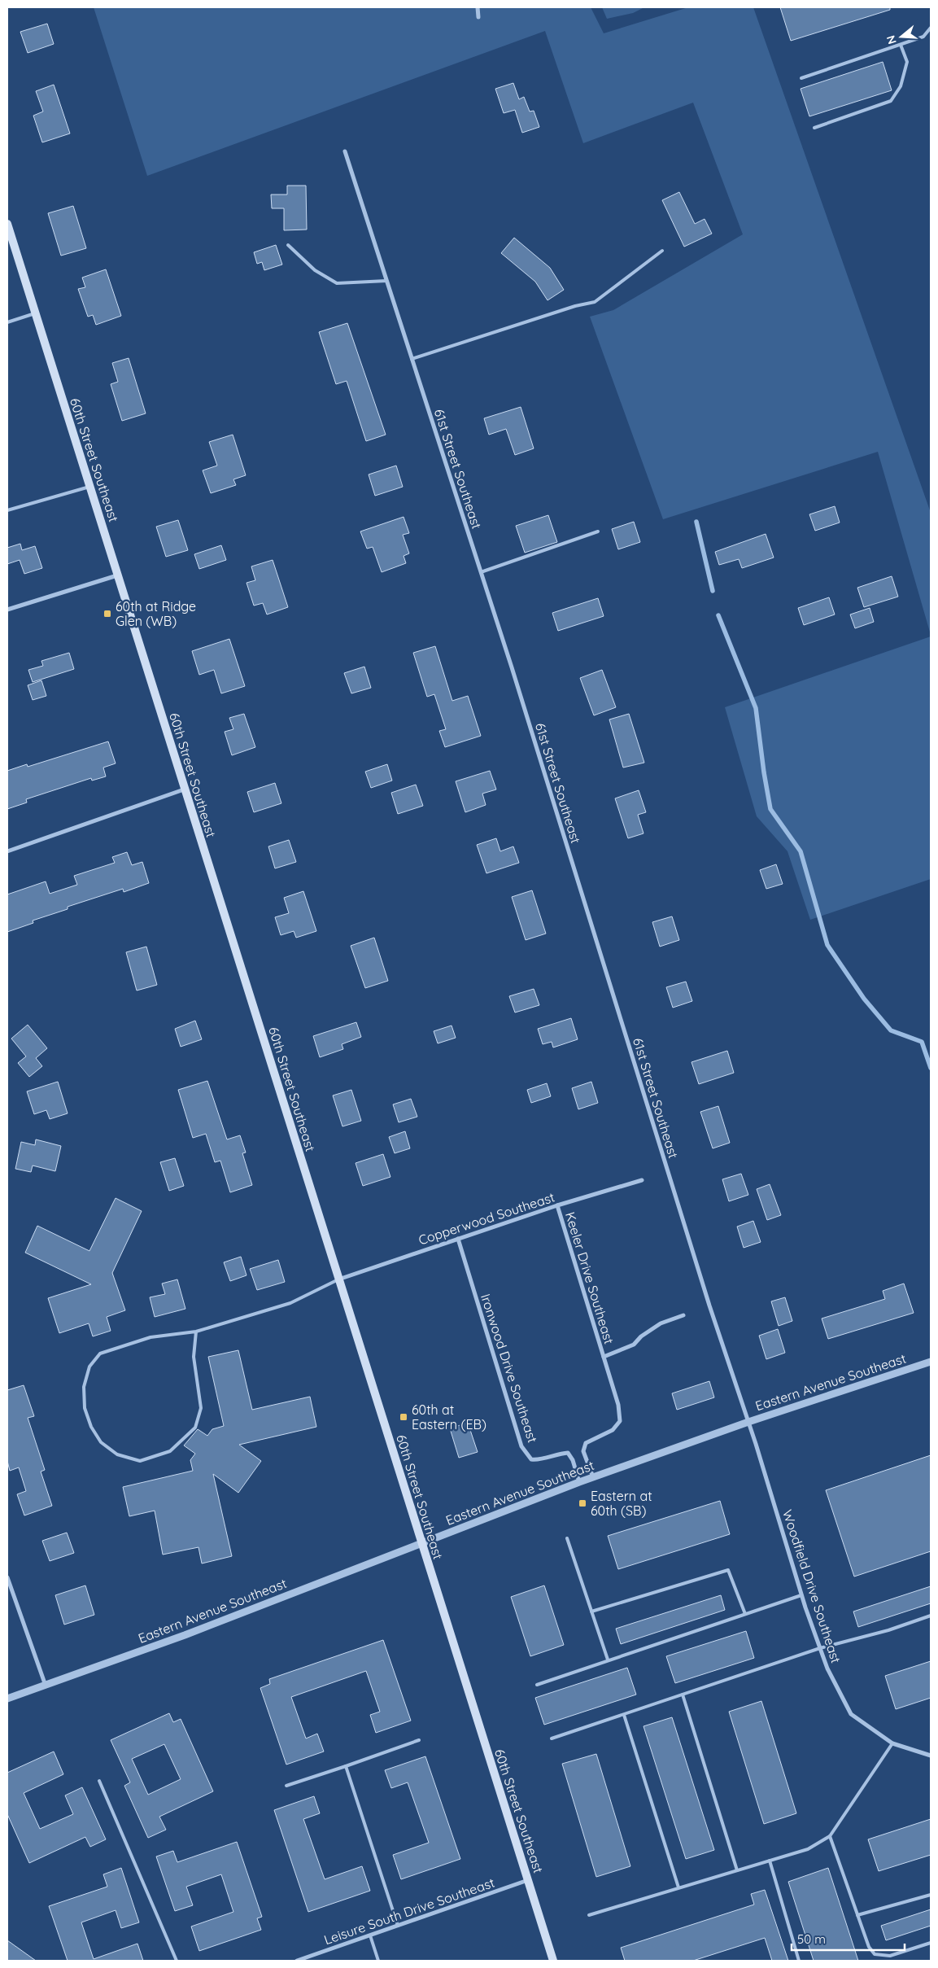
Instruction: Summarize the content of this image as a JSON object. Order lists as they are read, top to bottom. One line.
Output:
{"streets":{"main road":["60th Street Southeast"],"street":["61st Street Southeast","Copperwood Southeast","Keeler Drive Southeast","Ironwood Drive Southeast","Eastern Avenue Southeast","Woodfield Drive Southeast","Leisure South Drive Southeast"]},"crossings":[["60th Street Southeast","Copperwood Southeast"],["60th Street Southeast","Eastern Avenue Southeast"],["60th Street Southeast","Leisure South Drive Southeast"],["61st Street Southeast","Eastern Avenue Southeast"],["61st Street Southeast","Woodfield Drive Southeast"],["Copperwood Southeast","Keeler Drive Southeast"],["Copperwood Southeast","Ironwood Drive Southeast"],["Keeler Drive Southeast","Eastern Avenue Southeast"],["Ironwood Drive Southeast","Eastern Avenue Southeast"],["Eastern Avenue Southeast","Woodfield Drive Southeast"]],"places":{"transit":["60th at Ridge Glen (WB)","60th at Eastern (EB)","Eastern at 60th (SB)"]},"scale_bar":"50 m","north":"left"}
